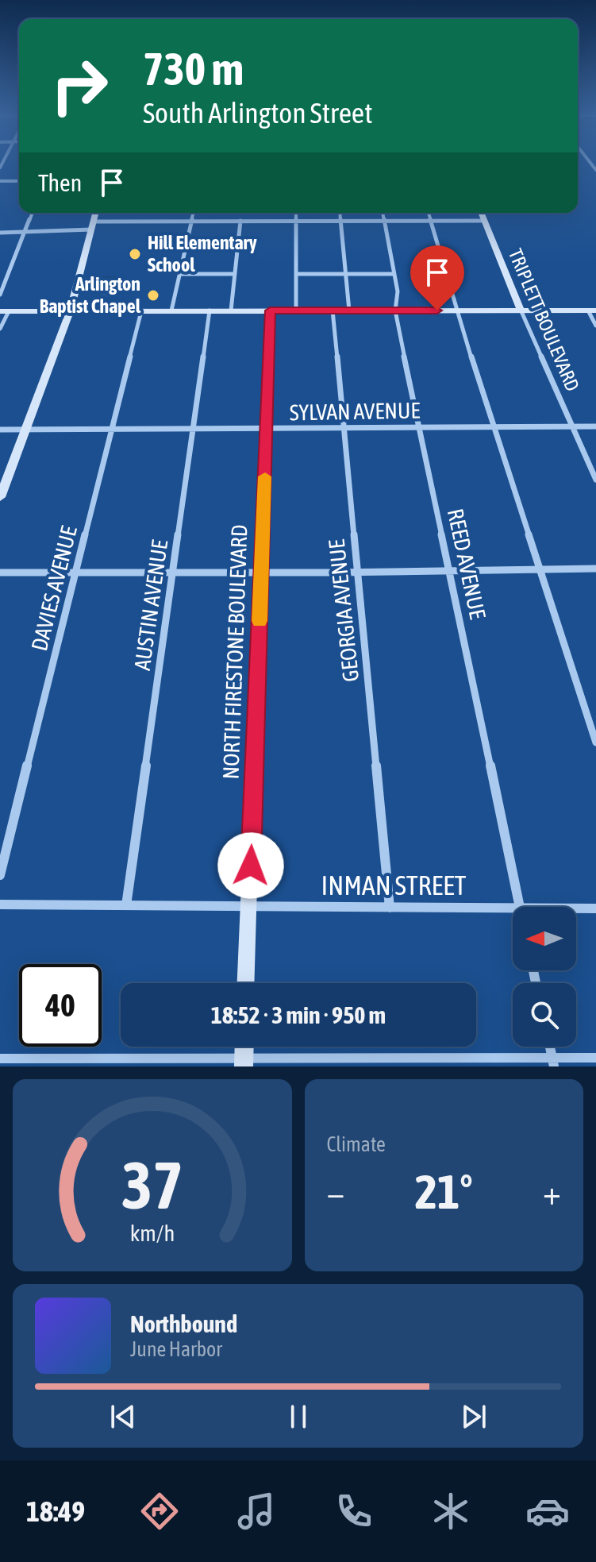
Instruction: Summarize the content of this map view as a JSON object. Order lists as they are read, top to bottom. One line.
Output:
{"streets":{"main road":["TRIPLETT BOULEVARD","NORTH FIRESTONE BOULEVARD"],"street":["SYLVAN AVENUE","REED AVENUE","DAVIES AVENUE","AUSTIN AVENUE","GEORGIA AVENUE","INMAN STREET"]},"crossings":[["TRIPLETT BOULEVARD","SYLVAN AVENUE"],["SYLVAN AVENUE","REED AVENUE"],["SYLVAN AVENUE","DAVIES AVENUE"],["SYLVAN AVENUE","AUSTIN AVENUE"],["SYLVAN AVENUE","GEORGIA AVENUE"],["SYLVAN AVENUE","NORTH FIRESTONE BOULEVARD"],["AUSTIN AVENUE","INMAN STREET"],["GEORGIA AVENUE","INMAN STREET"],["NORTH FIRESTONE BOULEVARD","INMAN STREET"]],"places":["Hill Elementary School","Arlington Baptist Chapel"],"north":"left","page":{"turn":["730 m","South Arlington Street"],"then":"Then","limit":"40","trip":"18:52 · 3 min · 950 m","tile":"Climate","heat":["−","21°","+"],"song":["Northbound","June Harbor"],"tabs":"18:49","gauge":["37","km/h"]}}
